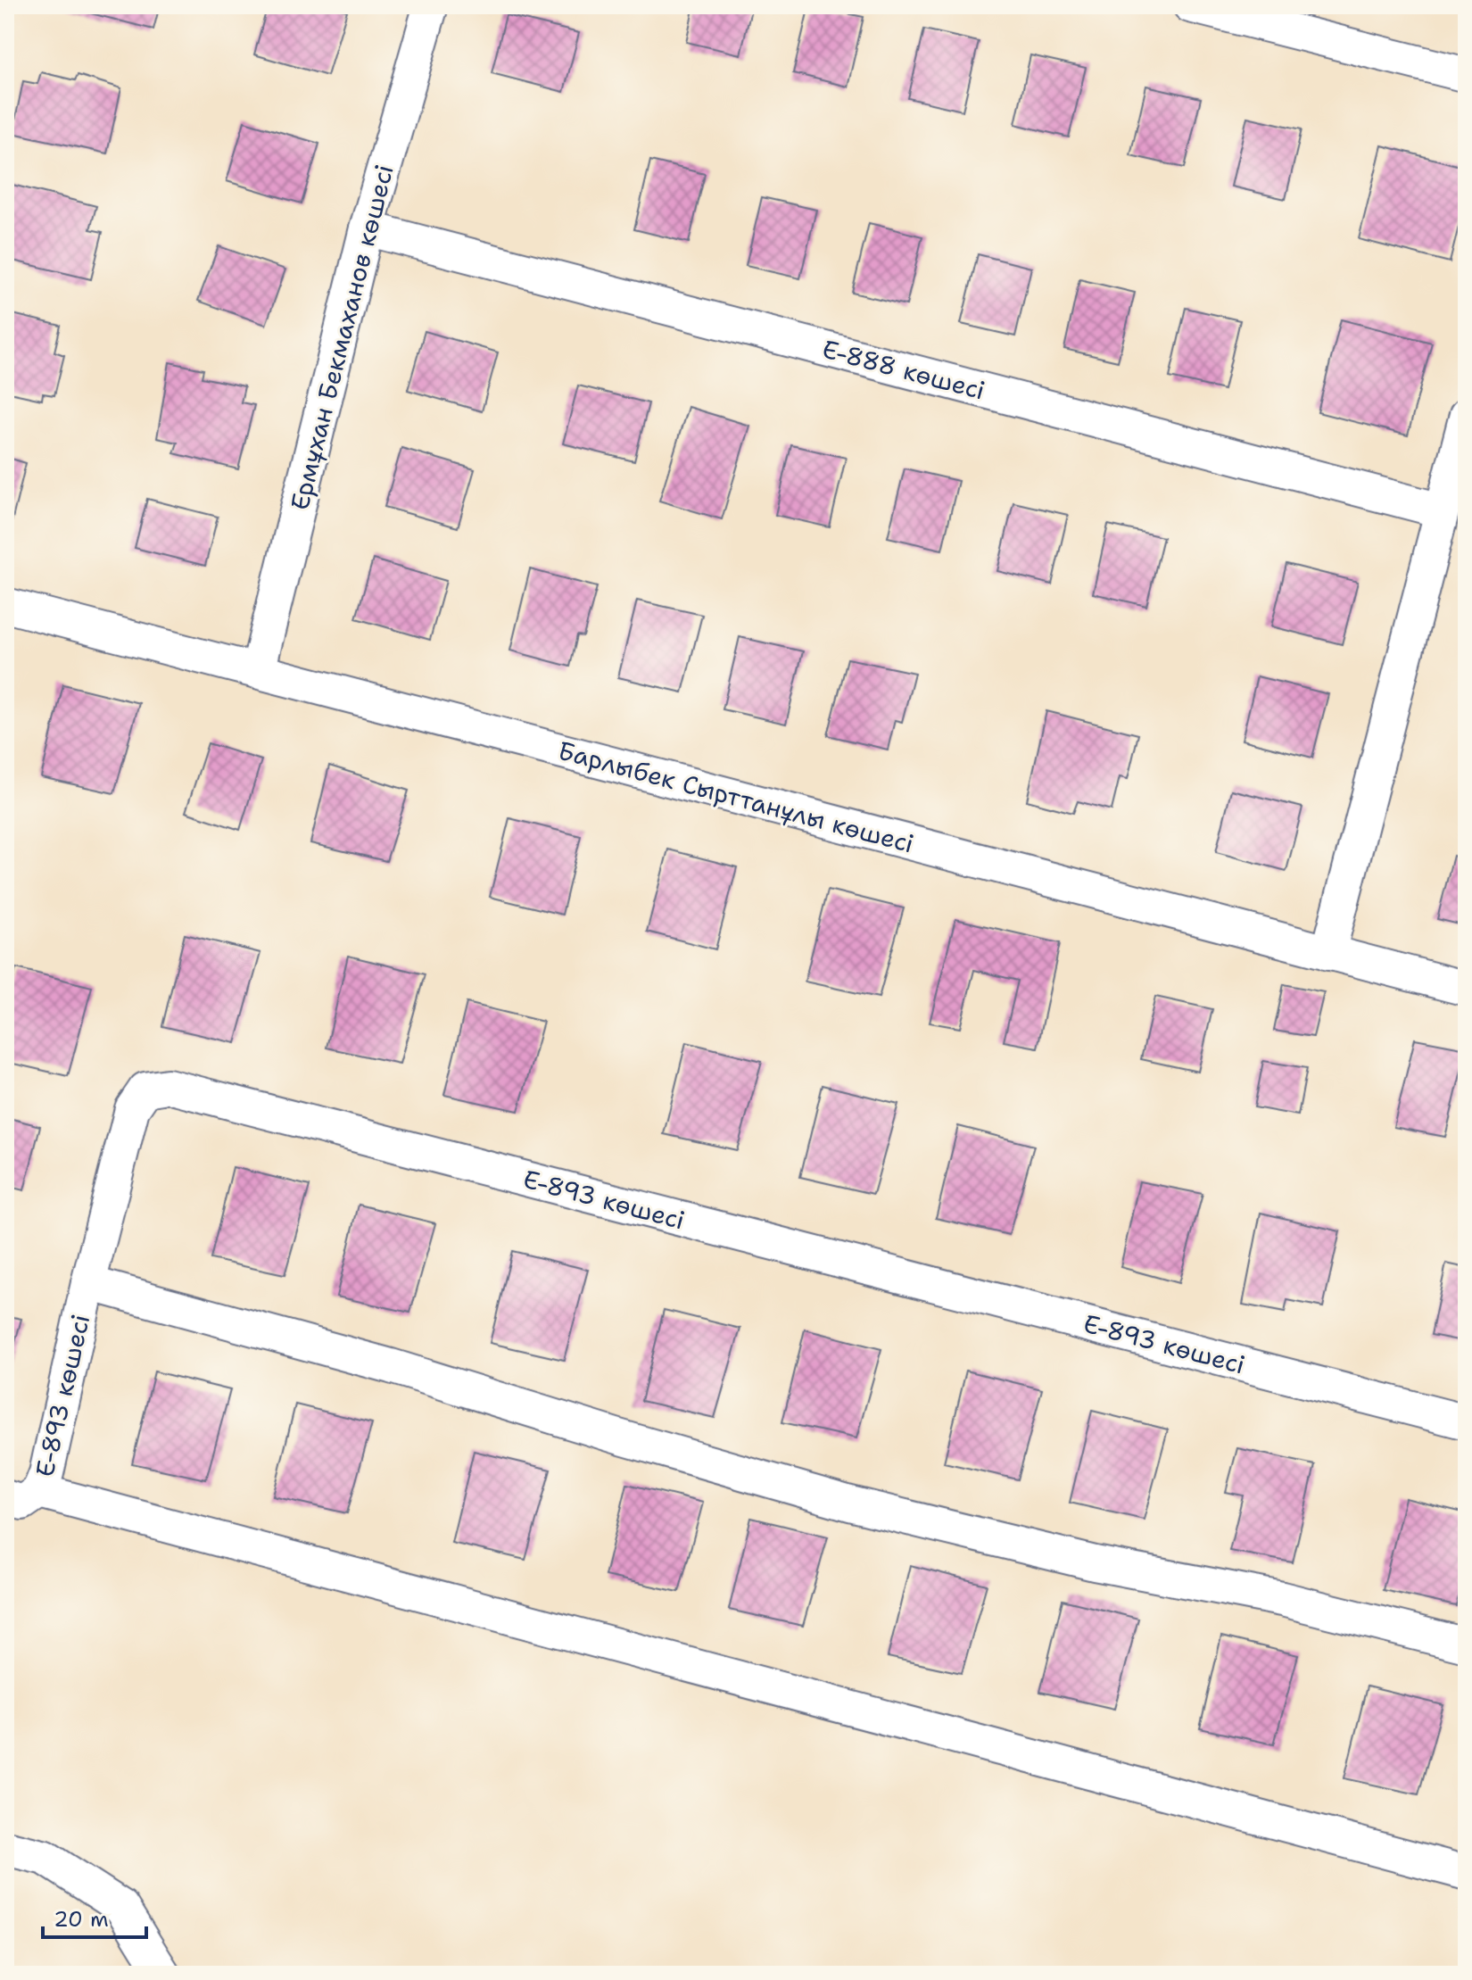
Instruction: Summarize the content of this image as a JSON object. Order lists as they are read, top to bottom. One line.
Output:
{"streets":{"street":["Ермұхан Бекмаханов көшесі","Е-888 көшесі","Барлыбек Сырттанұлы көшесі","Е-893 көшесі"]},"crossings":[["Ермұхан Бекмаханов көшесі","Е-888 көшесі"],["Ермұхан Бекмаханов көшесі","Барлыбек Сырттанұлы көшесі"]],"scale_bar":"20 m"}
